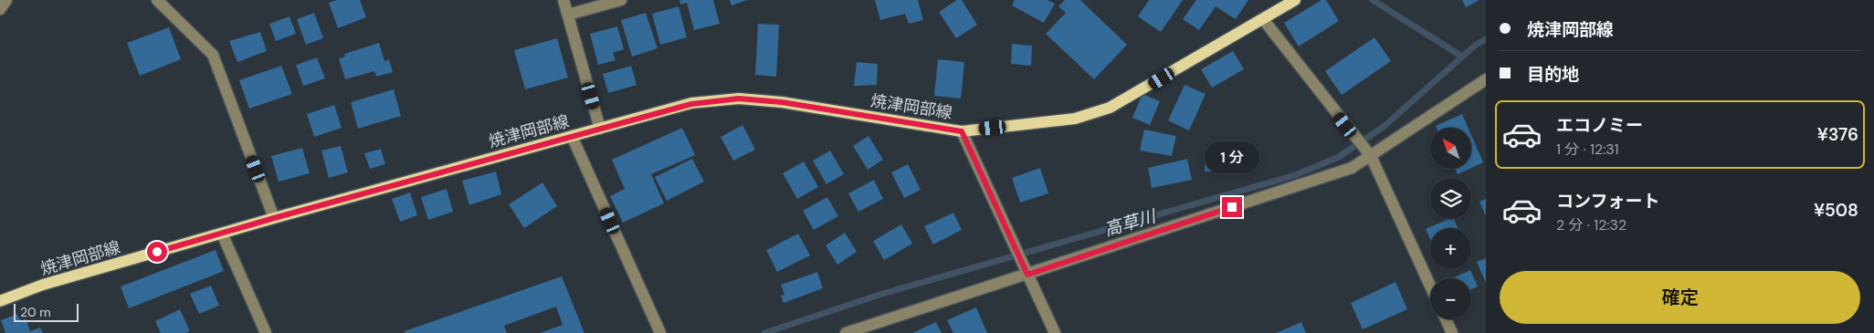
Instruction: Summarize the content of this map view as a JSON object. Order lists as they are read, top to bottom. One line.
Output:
{"streets":{"main road":["焼津岡部線"]},"water":["高草川"],"scale_bar":"20 m","north":"top left","page":{"banner":["焼津岡部線","目的地"],"list":[{"name":"エコノミー","note":"1 分 · 12:31","value":"¥376"},{"name":"コンフォート","note":"2 分 · 12:32","value":"¥508"}],"map_buttons":["+","−"],"bubble":"1 分","buttons":"確定","scale":"20 m"}}
